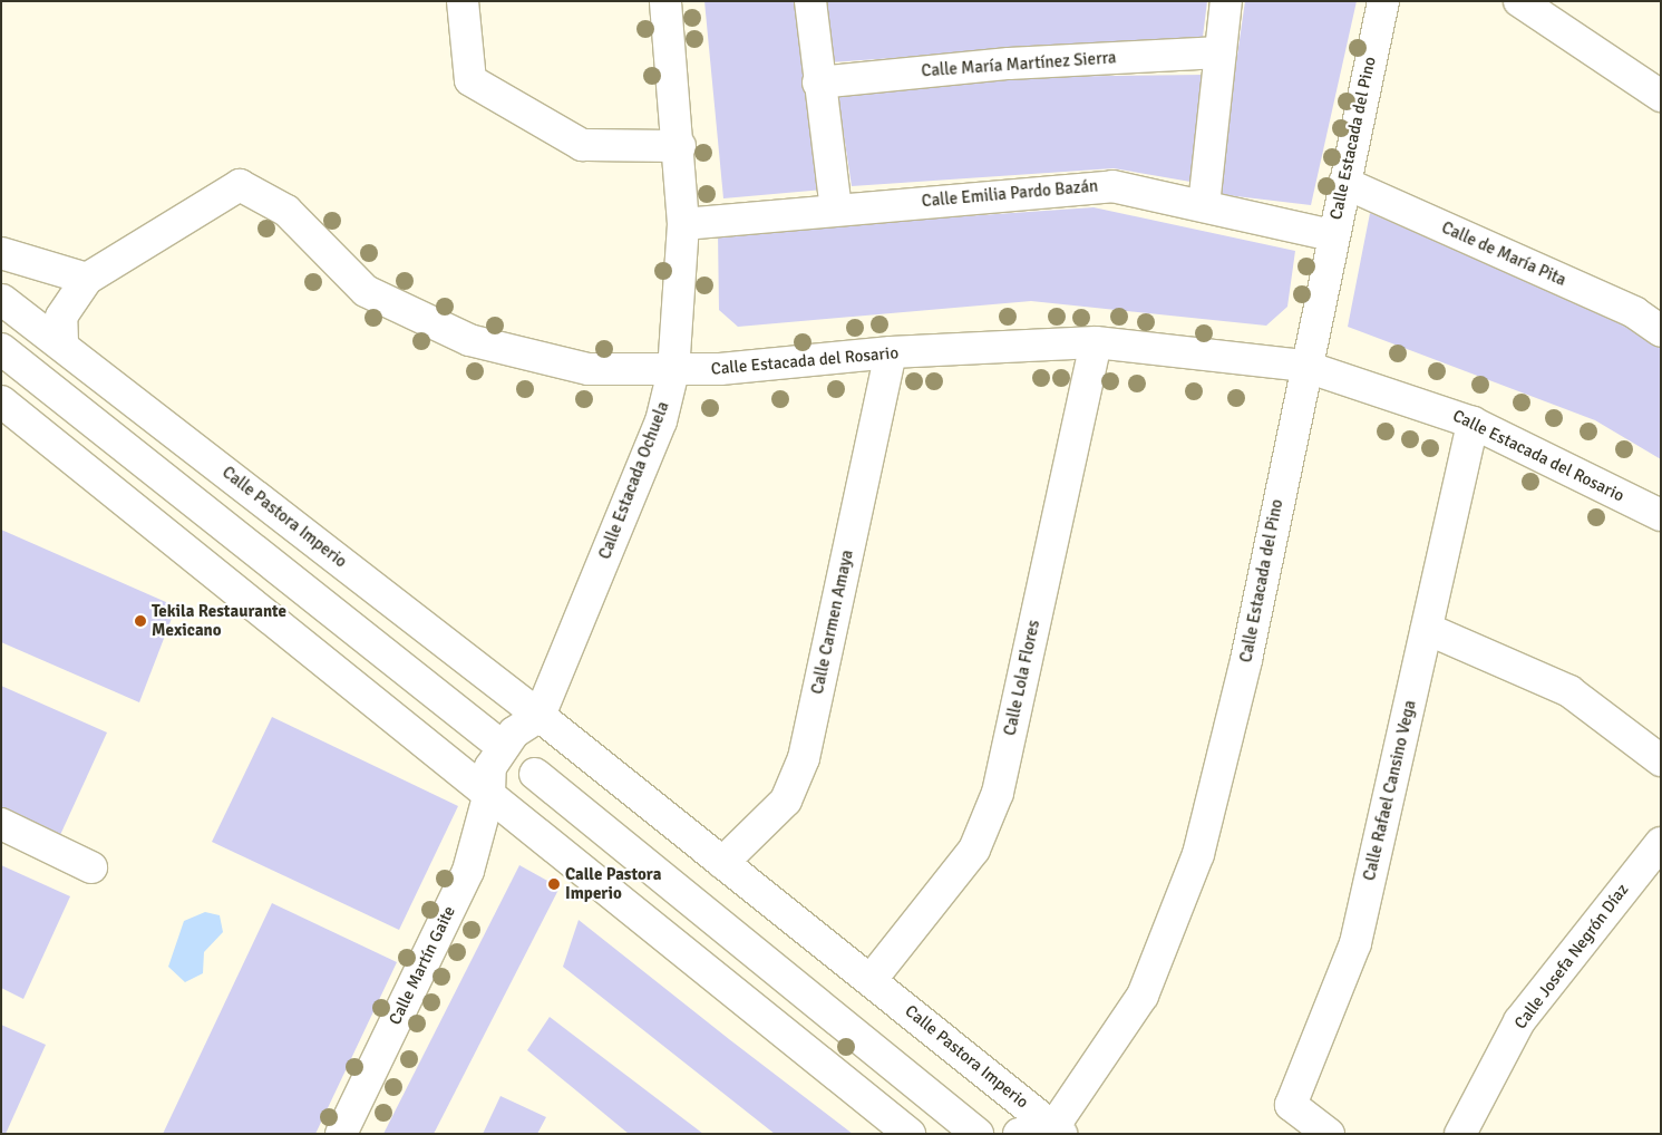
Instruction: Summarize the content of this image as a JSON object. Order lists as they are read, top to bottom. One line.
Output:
{"streets":{"street":["Calle María Martínez Sierra","Calle Estacada del Pino","Calle Emilia Pardo Bazán","Calle de María Pita","Calle Estacada del Rosario","Calle Estacada Ochuela","Calle Pastora Imperio","Calle Carmen Amaya","Calle Lola Flores","Calle Rafael Cansino Vega","Calle Josefa Negrón Díaz","Calle Martín Gaite"]},"crossings":[["Calle Estacada del Pino","Calle Emilia Pardo Bazán"],["Calle Estacada del Pino","Calle de María Pita"],["Calle Estacada del Pino","Calle Estacada del Rosario"],["Calle Estacada del Pino","Calle Pastora Imperio"],["Calle Emilia Pardo Bazán","Calle Estacada Ochuela"],["Calle Estacada del Rosario","Calle Estacada Ochuela"],["Calle Estacada del Rosario","Calle Carmen Amaya"],["Calle Estacada del Rosario","Calle Lola Flores"],["Calle Estacada del Rosario","Calle Rafael Cansino Vega"],["Calle Estacada Ochuela","Calle Pastora Imperio"],["Calle Estacada Ochuela","Calle Martín Gaite"],["Calle Pastora Imperio","Calle Carmen Amaya"],["Calle Pastora Imperio","Calle Lola Flores"],["Calle Pastora Imperio","Calle Martín Gaite"]],"places":["Tekila Restaurante Mexicano","Calle Pastora Imperio"]}
